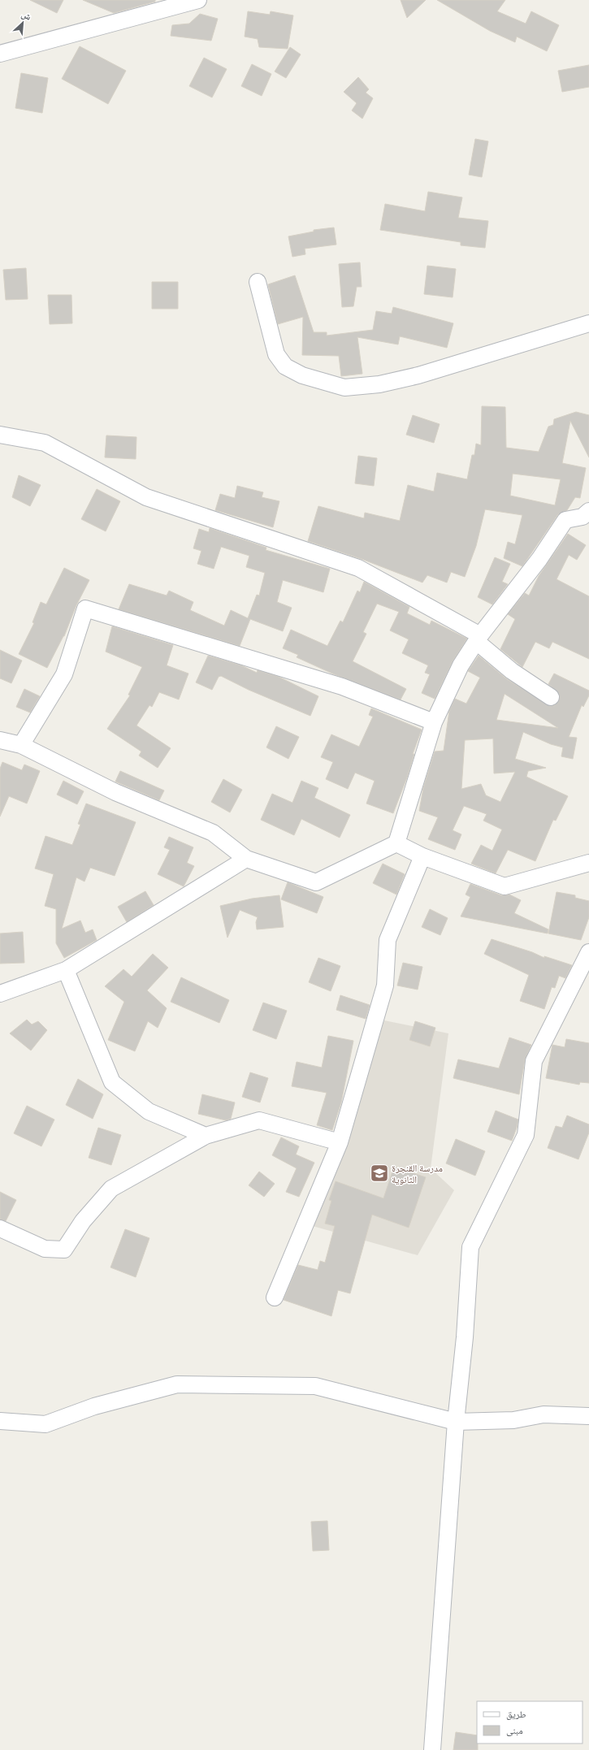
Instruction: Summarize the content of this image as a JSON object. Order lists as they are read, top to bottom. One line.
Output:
{"places":{"school or university":["مدرسة القنجرة الثانوية"]},"legend":["طريق","مبنى"],"north":"top right"}
